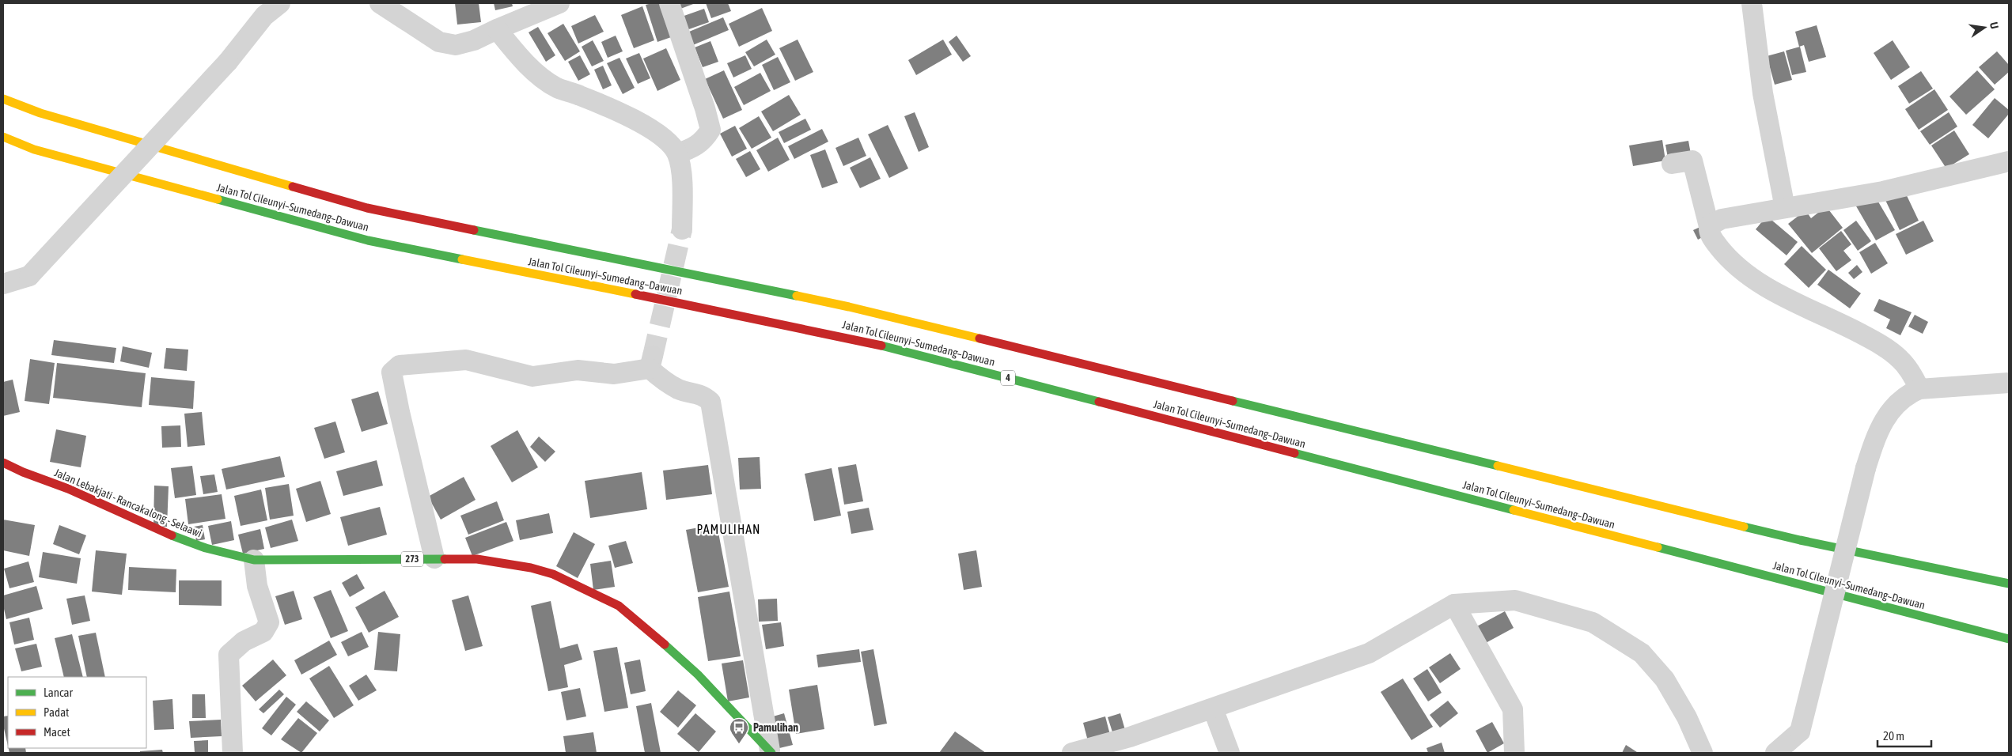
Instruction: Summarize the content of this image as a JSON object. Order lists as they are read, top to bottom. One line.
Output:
{"streets":{"main road":["Jalan Tol Cileunyi–Sumedang–Dawuan","4","Jalan Lebakjati - Rancakalong - Selaawi","273"]},"districts":["PAMULIHAN"],"places":{"bus stop":["Pamulihan"]},"legend":["Lancar","Padat","Macet"],"scale_bar":"20 m","north":"right"}
